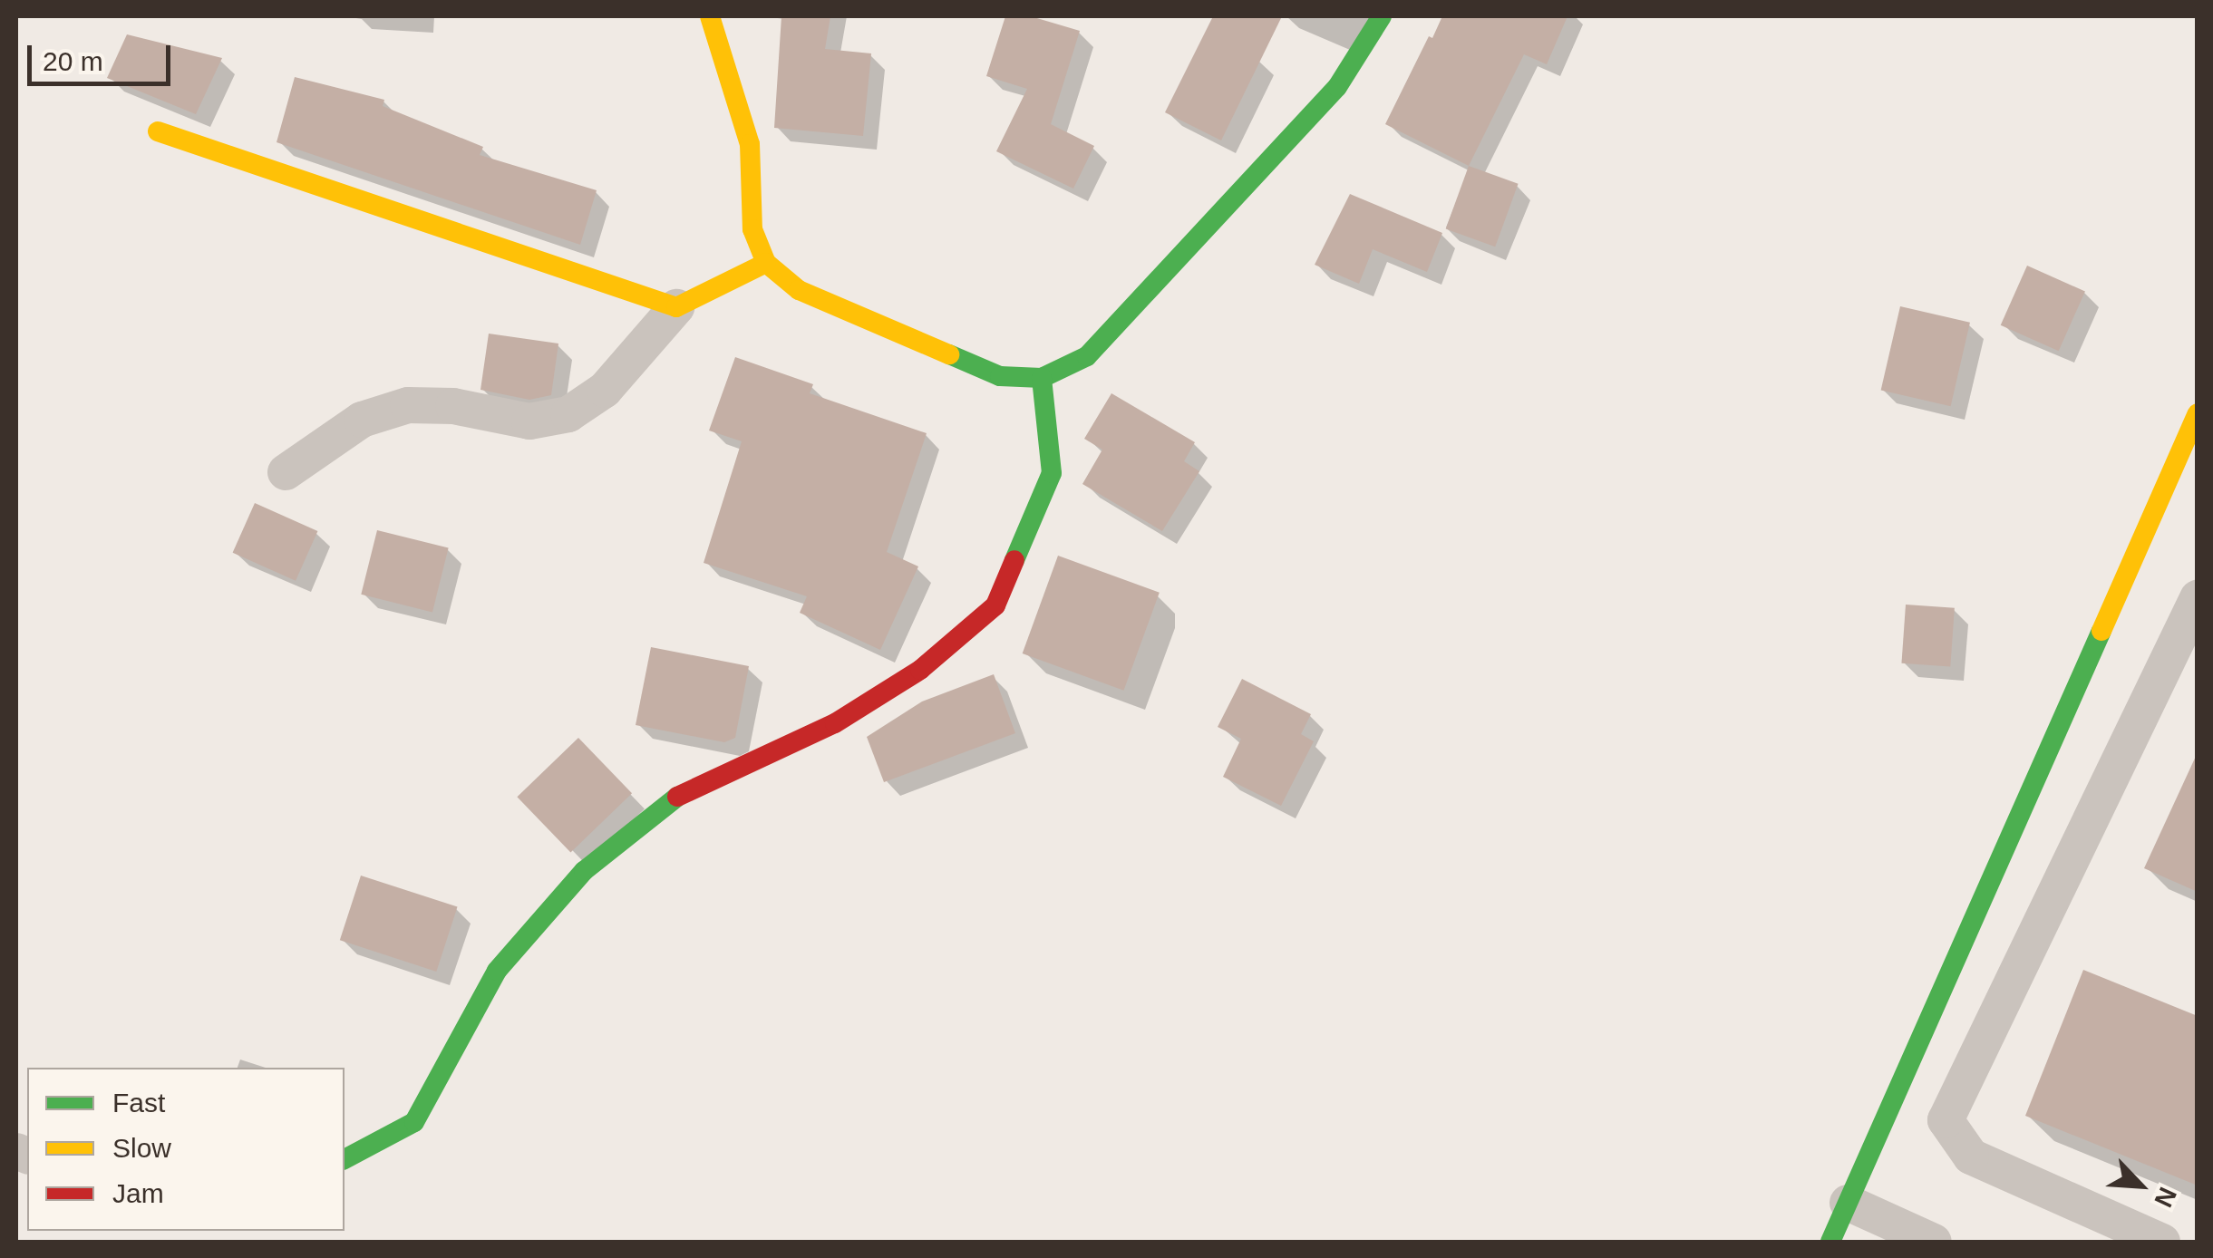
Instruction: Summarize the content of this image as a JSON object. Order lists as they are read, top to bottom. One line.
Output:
{"legend":["Fast","Slow","Jam"],"scale_bar":"20 m","north":"bottom right"}
